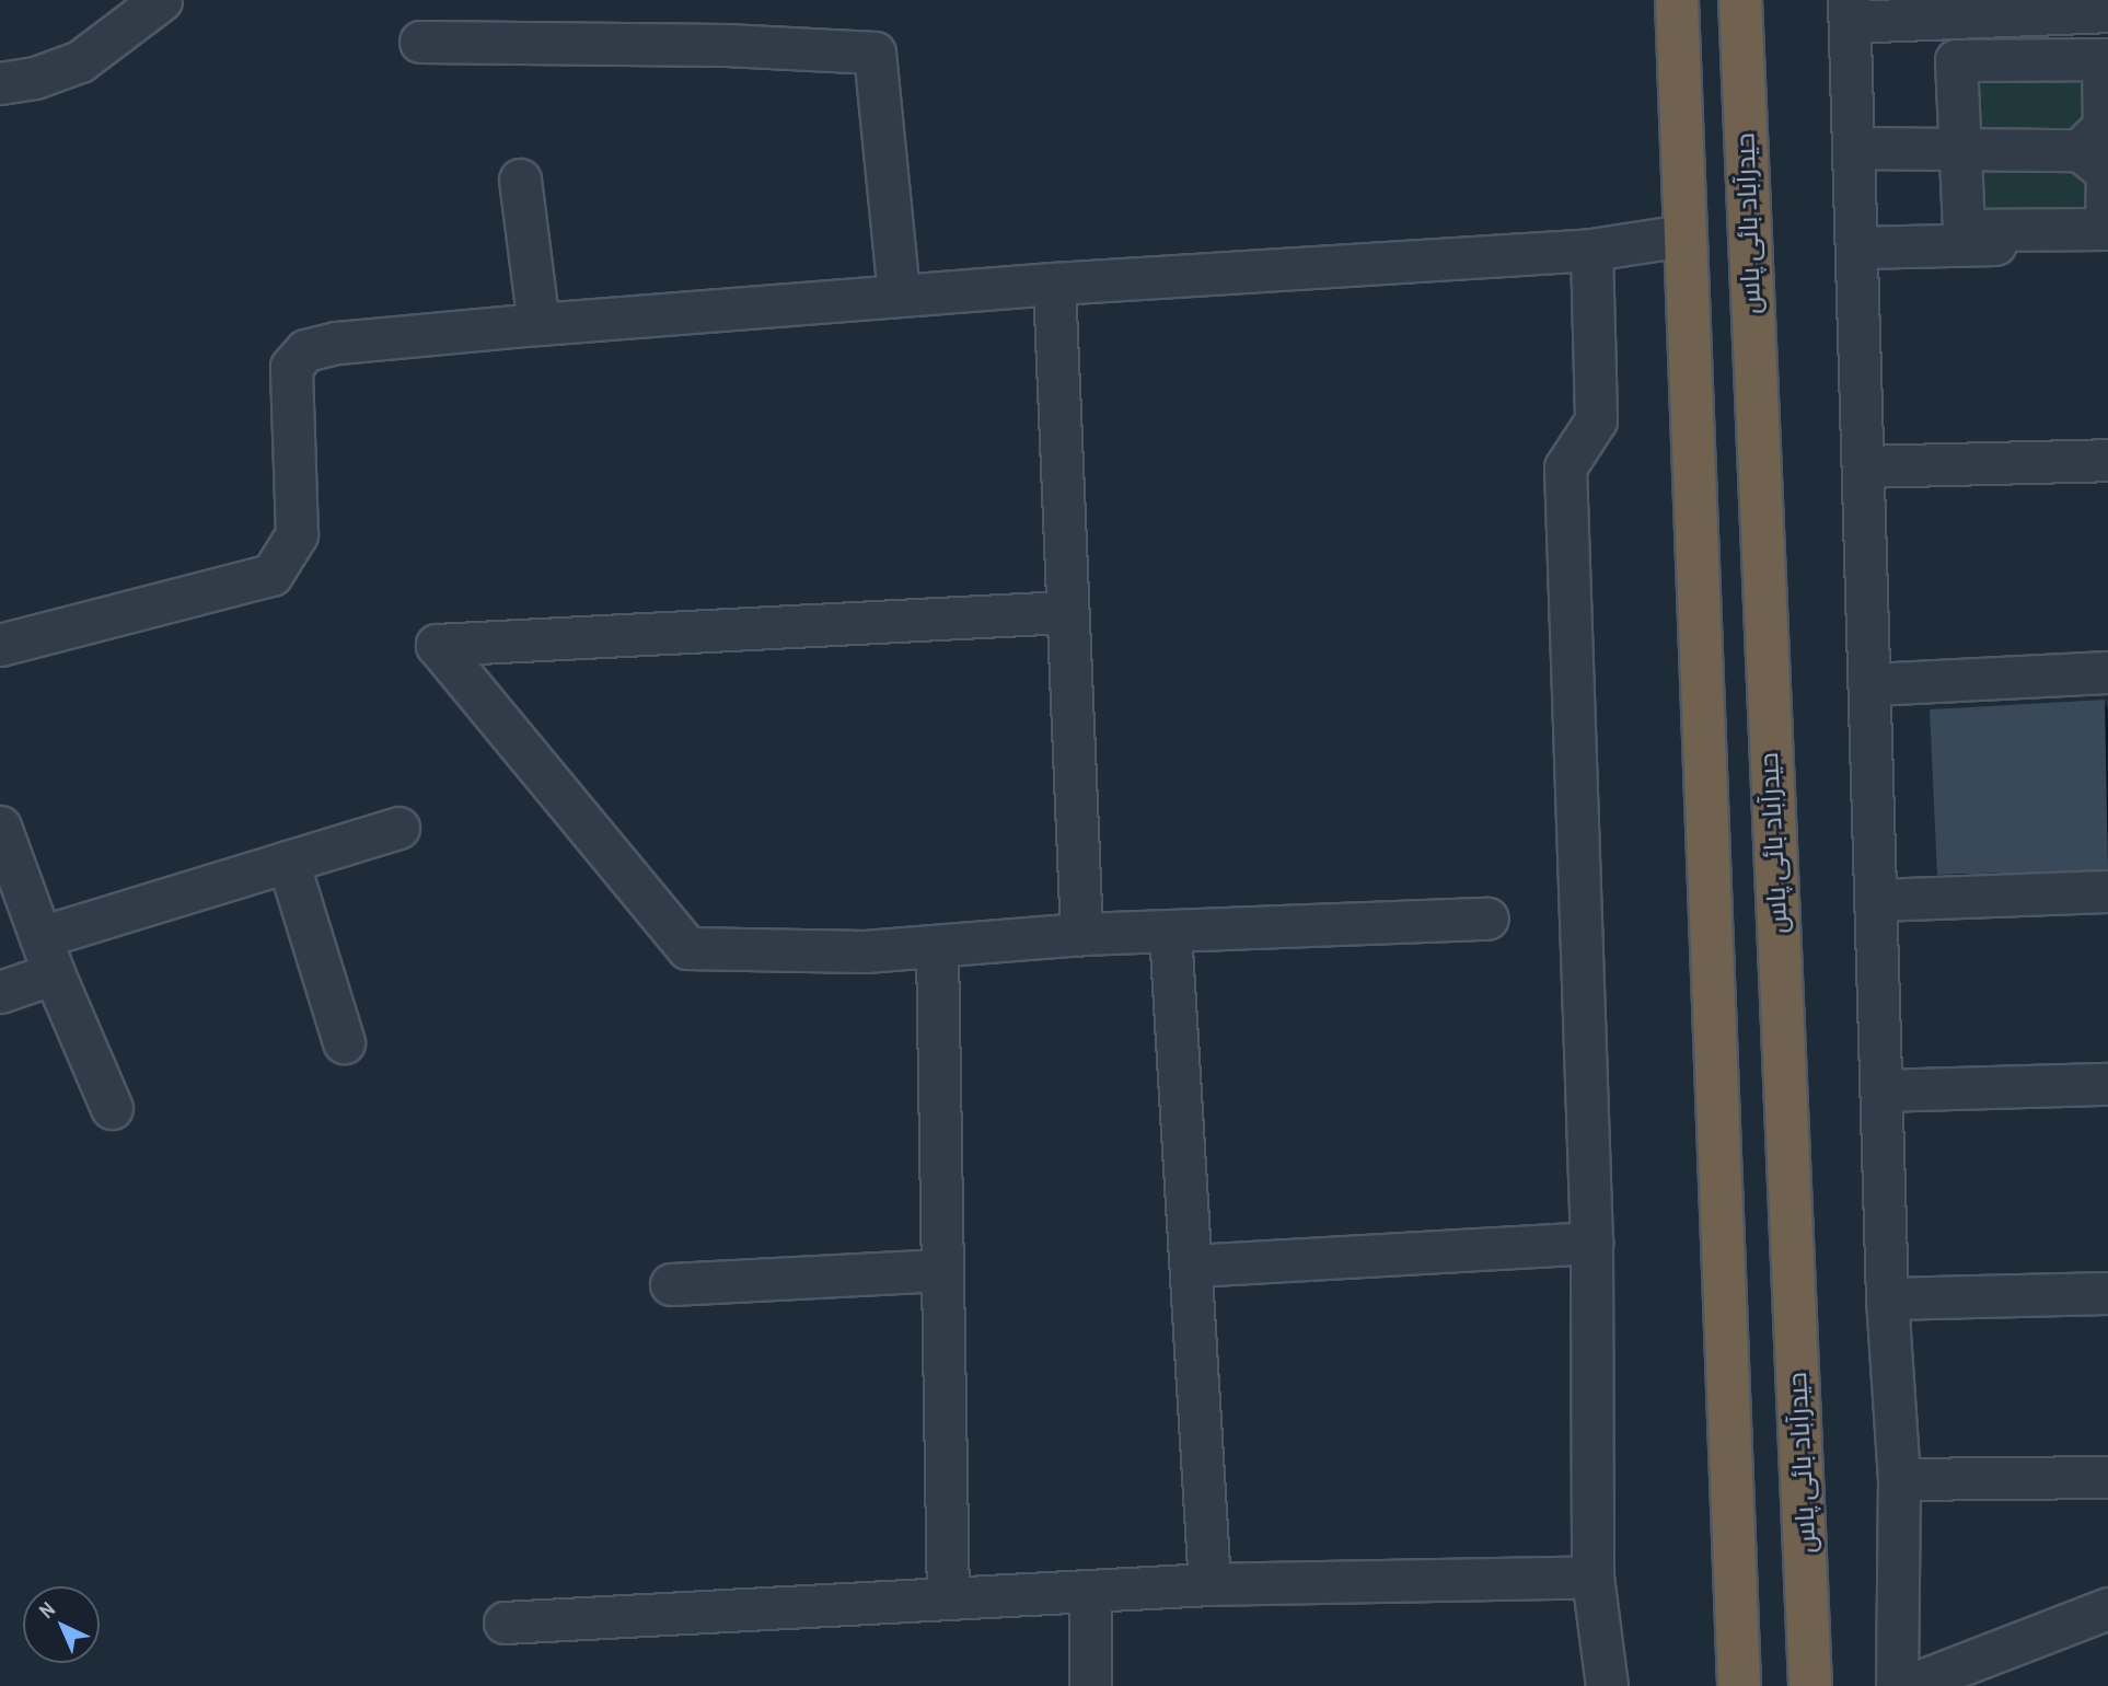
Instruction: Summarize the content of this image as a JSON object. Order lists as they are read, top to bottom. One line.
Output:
{"streets":{"highway":["حیدرآباد بائی پاس"]},"north":"top left"}
